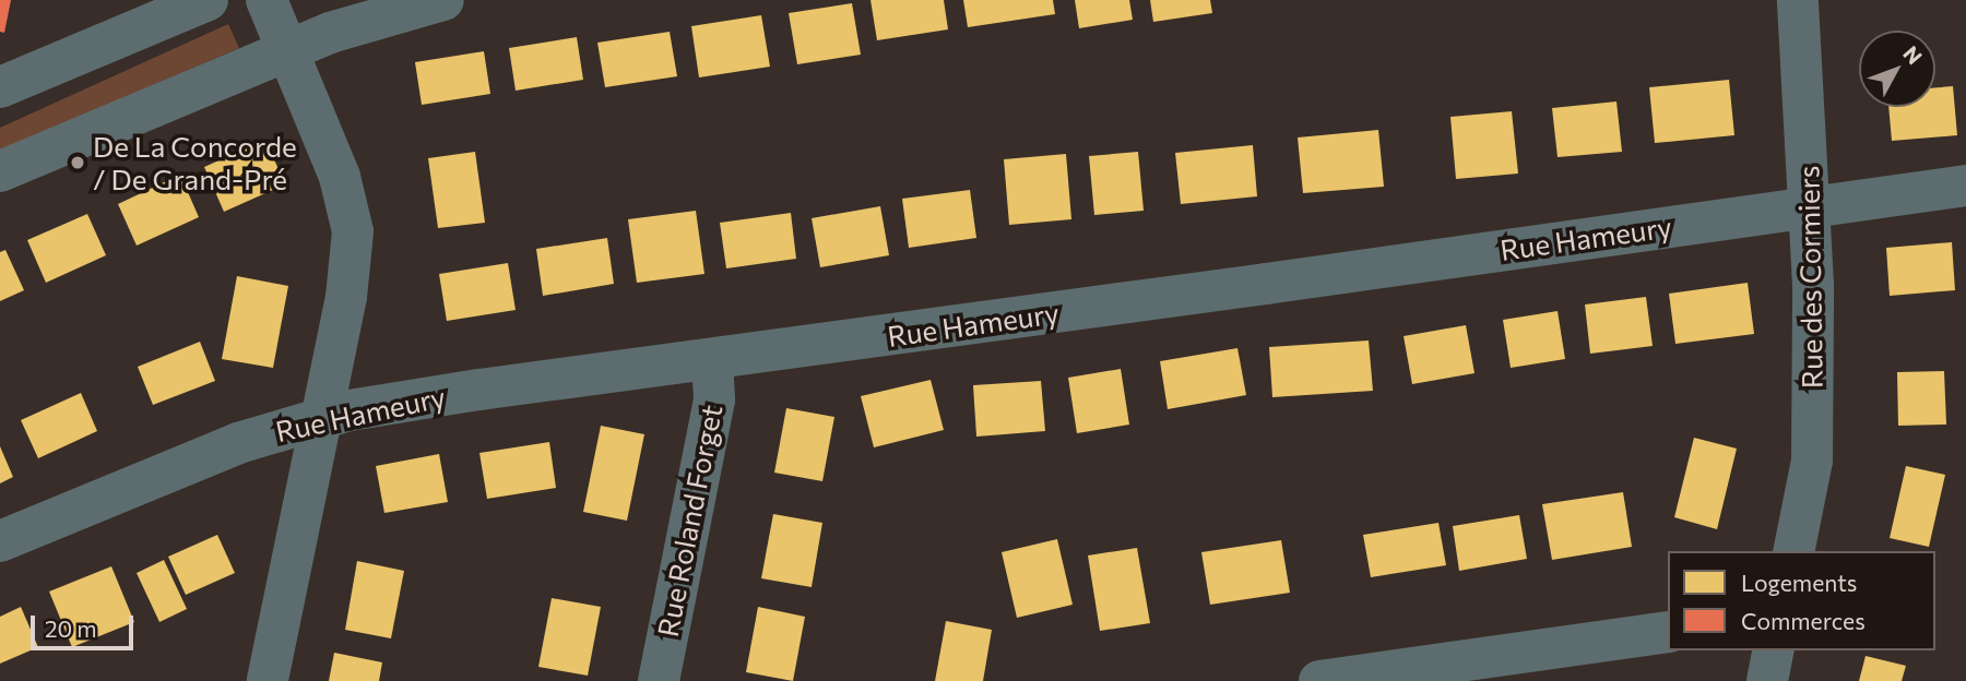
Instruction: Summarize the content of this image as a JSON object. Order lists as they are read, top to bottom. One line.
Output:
{"streets":{"street":["Rue Hameury","Rue des Cormiers","Rue Roland Forget"]},"crossings":[["Rue Hameury","Rue des Cormiers"],["Rue Hameury","Rue Roland Forget"]],"places":["De La Concorde / De Grand-Pré"],"legend":["Logements","Commerces"],"scale_bar":"20 m","north":"top right"}
